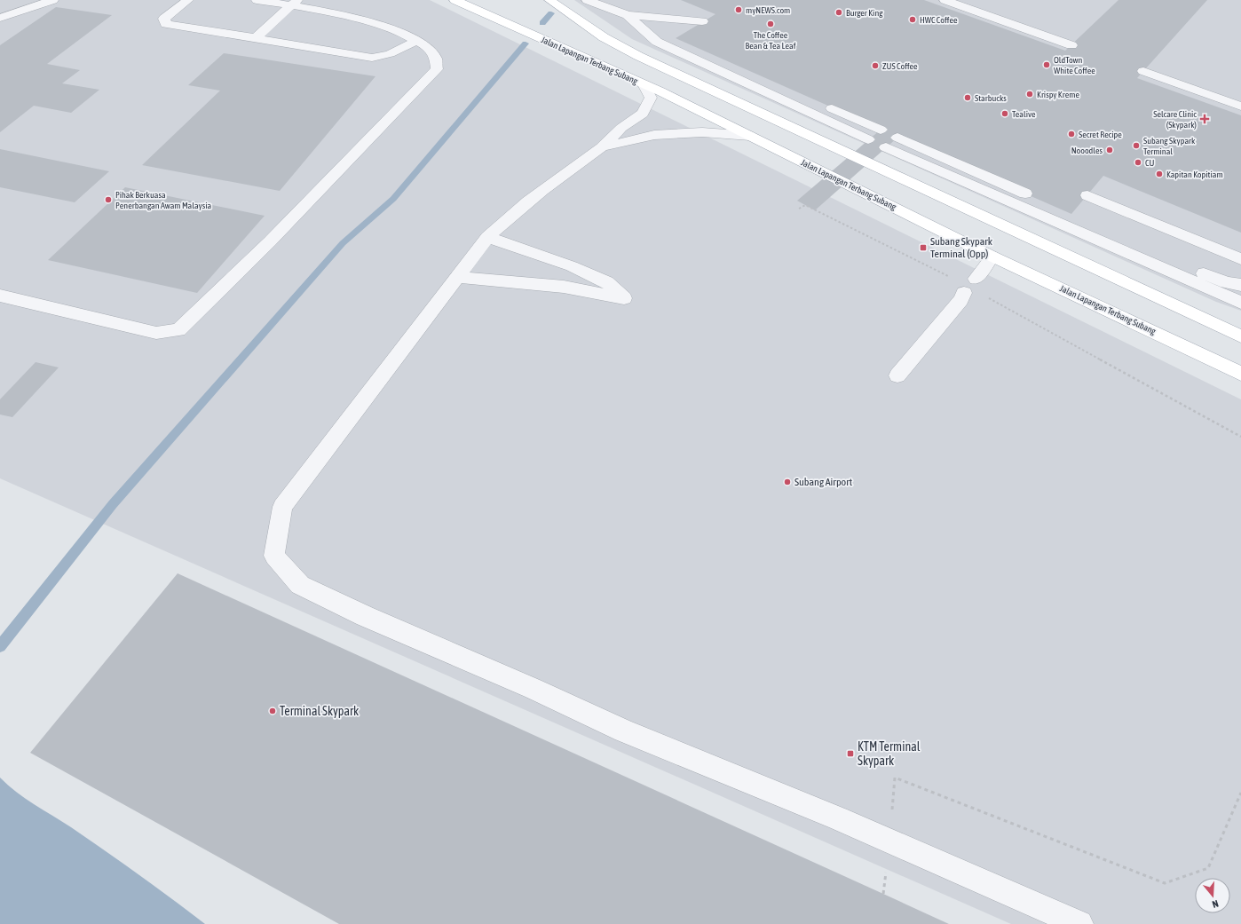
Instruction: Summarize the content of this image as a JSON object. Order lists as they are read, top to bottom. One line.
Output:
{"streets":{"main road":["Jalan Lapangan Terbang Subang"]},"places":{"other":["myNEWS.com","Burger King","HWC Coffee","The Coffee Bean & Tea Leaf","OldTown White Coffee","ZUS Coffee","Krispy Kreme","Starbucks","Tealive","Secret Recipe","Subang Skypark Terminal","Nooodles","CU","Kapitan Kopitiam","Pihak Berkuasa Penerbangan Awam Malaysia","Subang Airport","Terminal Skypark"],"health":["Selcare Clinic (Skypark)"],"transit":["Subang Skypark Terminal (Opp)","KTM Terminal Skypark"]},"north":"bottom"}
